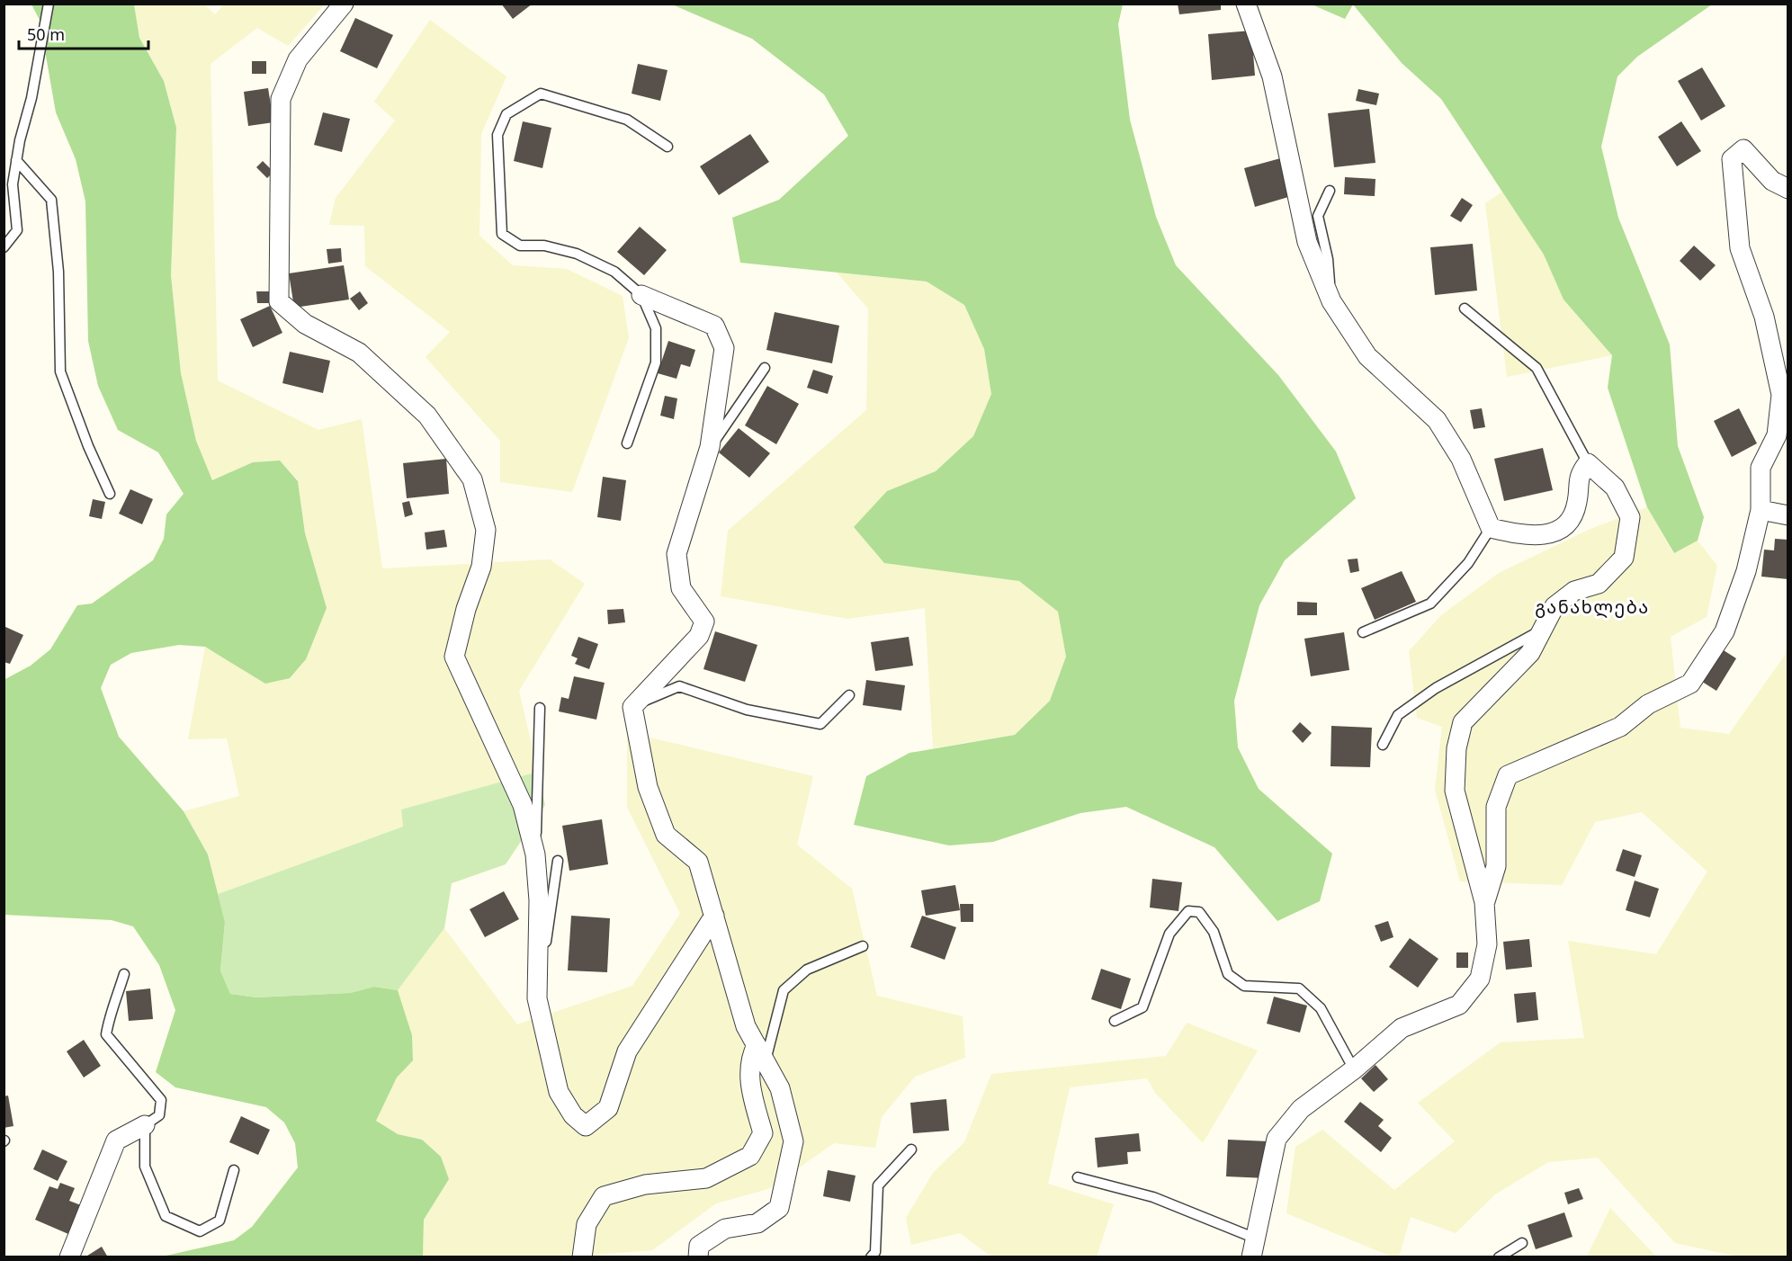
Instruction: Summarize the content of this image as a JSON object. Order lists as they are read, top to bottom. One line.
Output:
{"districts":["განახლება"],"scale_bar":"50 m"}
